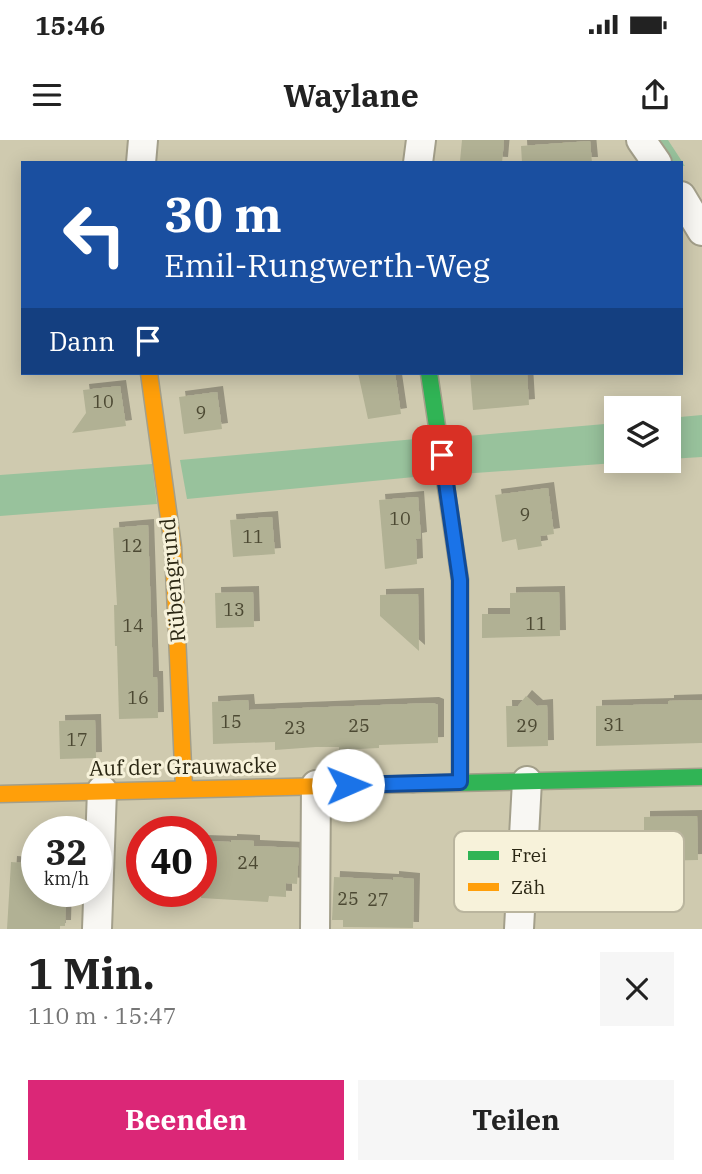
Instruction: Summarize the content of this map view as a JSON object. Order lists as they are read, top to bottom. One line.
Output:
{"streets":{"street":["Rübengrund","Auf der Grauwacke"]},"crossings":[["Rübengrund","Auf der Grauwacke"]],"house_numbers":["10","9","9","10","11","12","13","11","14","16","15","31","25","29","23","17","24","25","27"],"legend":["Frei","Zäh"],"page":{"status":"15:46","header":"Waylane","turn":["30 m","Emil-Rungwerth-Weg"],"then":"Dann","speed":"32 km/h","limit":"40","heading":["1 Min.","110 m · 15:47"],"buttons":["Beenden","Teilen"]}}
